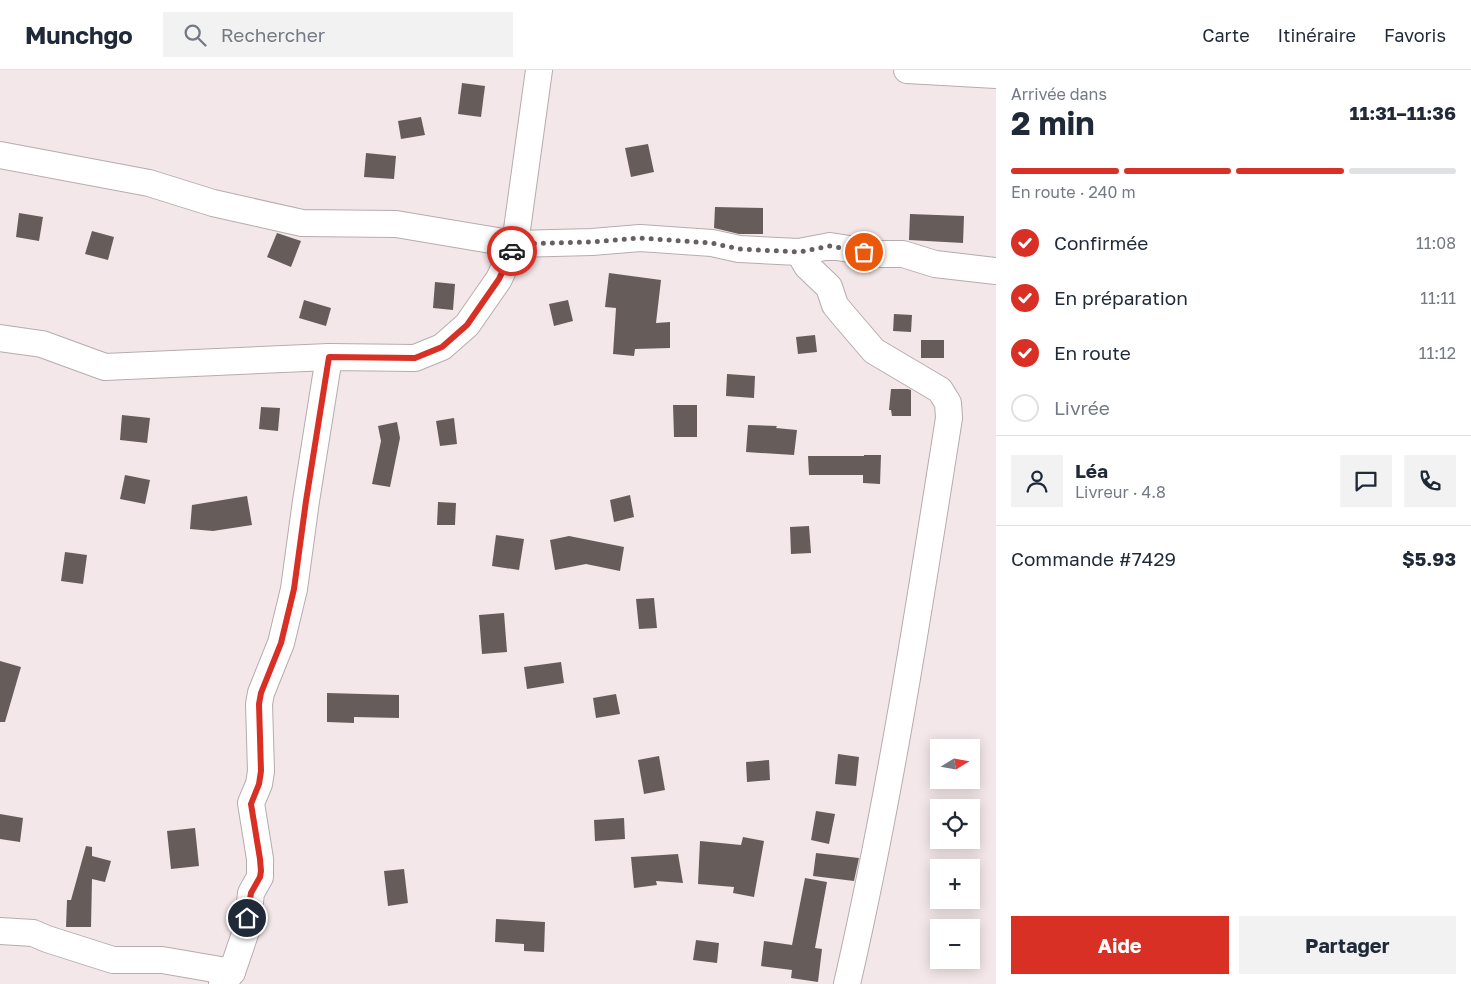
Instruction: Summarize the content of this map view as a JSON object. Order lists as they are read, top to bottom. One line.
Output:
{"north":"right","page":{"header":"Munchgo","search":"Rechercher","nav":["Carte","Itinéraire","Favoris"],"heading":["2 min","Arrivée dans","11:31–11:36"],"panel":["Léa","Livreur · 4.8","Commande #7429","$5.93"],"bar":"En route · 240 m","list":[["Confirmée","11:08"],["En préparation","11:11"],["En route","11:12"],"Livrée"],"map_buttons":["+","−"],"buttons":["Aide","Partager"]}}
